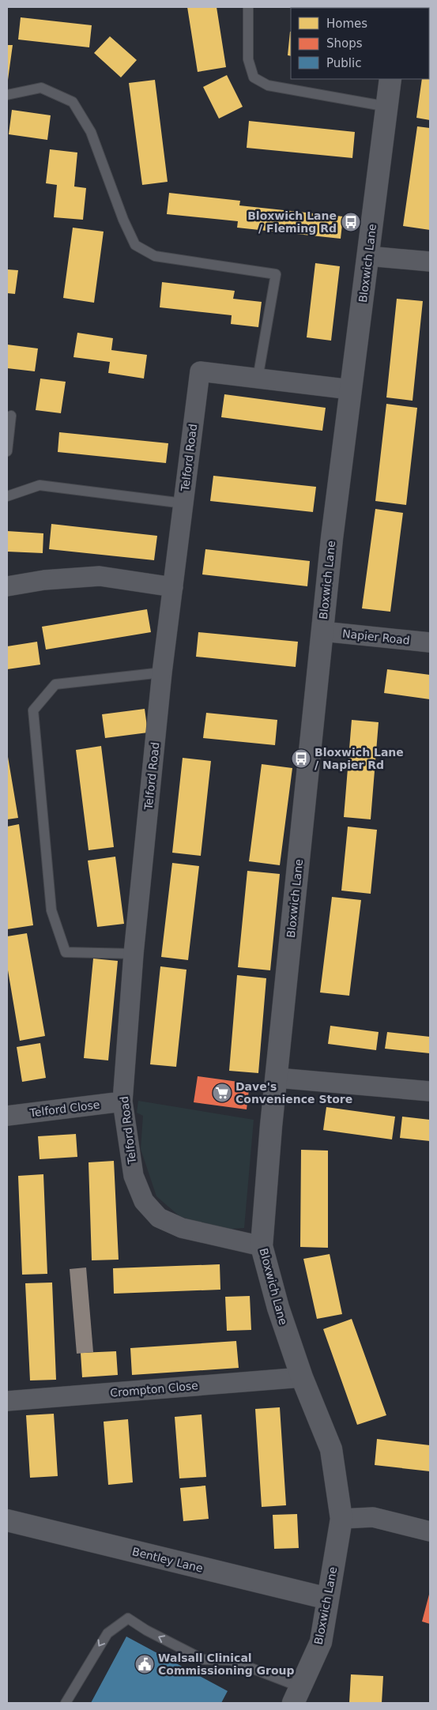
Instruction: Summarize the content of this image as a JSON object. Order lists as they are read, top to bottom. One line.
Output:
{"streets":{"street":["Bloxwich Lane","Telford Road","Napier Road","Telford Close","Crompton Close","Bentley Lane"]},"crossings":[["Bloxwich Lane","Telford Road"],["Bloxwich Lane","Napier Road"],["Bloxwich Lane","Crompton Close"],["Bloxwich Lane","Bentley Lane"],["Telford Road","Telford Close"]],"places":{"bus stop":["Bloxwich Lane / Fleming Rd","Bloxwich Lane / Napier Rd"],"supermarket":["Dave's Convenience Store"],"public building":["Walsall Clinical Commissioning Group"]},"legend":["Homes","Shops","Public"]}
